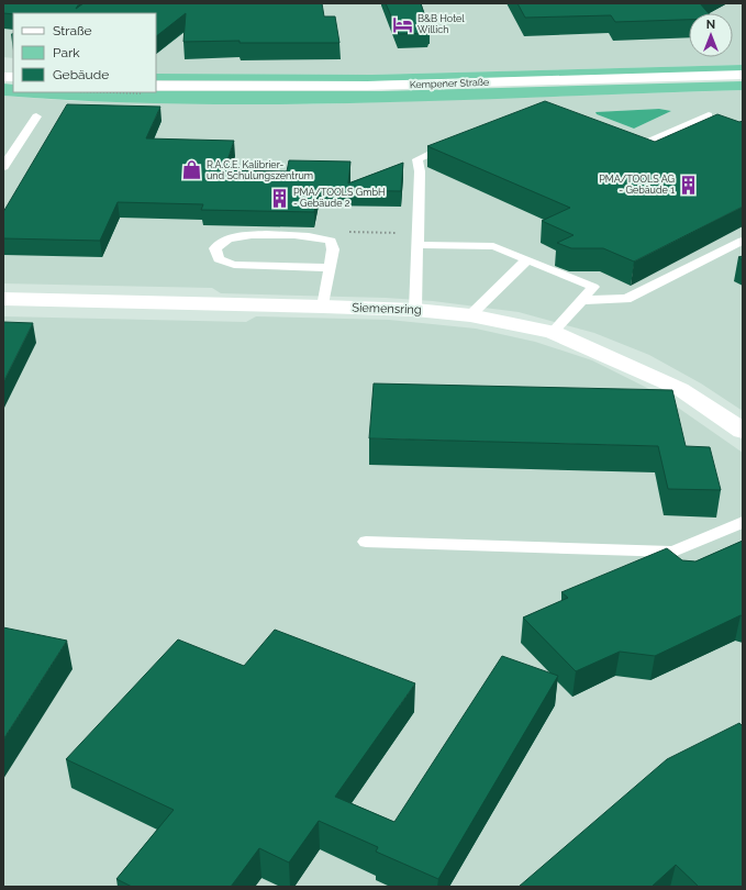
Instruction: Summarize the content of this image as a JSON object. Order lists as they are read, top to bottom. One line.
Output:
{"streets":{"main road":["Kempener Straße","Siemensring"]},"places":{"hotel":["B&B Hotel Willich"],"shop":["R.A.C.E. Kalibrier- und Schulungszentrum"],"building":["PMA/TOOLS AG - Gebäude 1","PMA/TOOLS GmbH - Gebäude 2"]},"legend":["Straße","Park","Gebäude"],"north":"top"}
